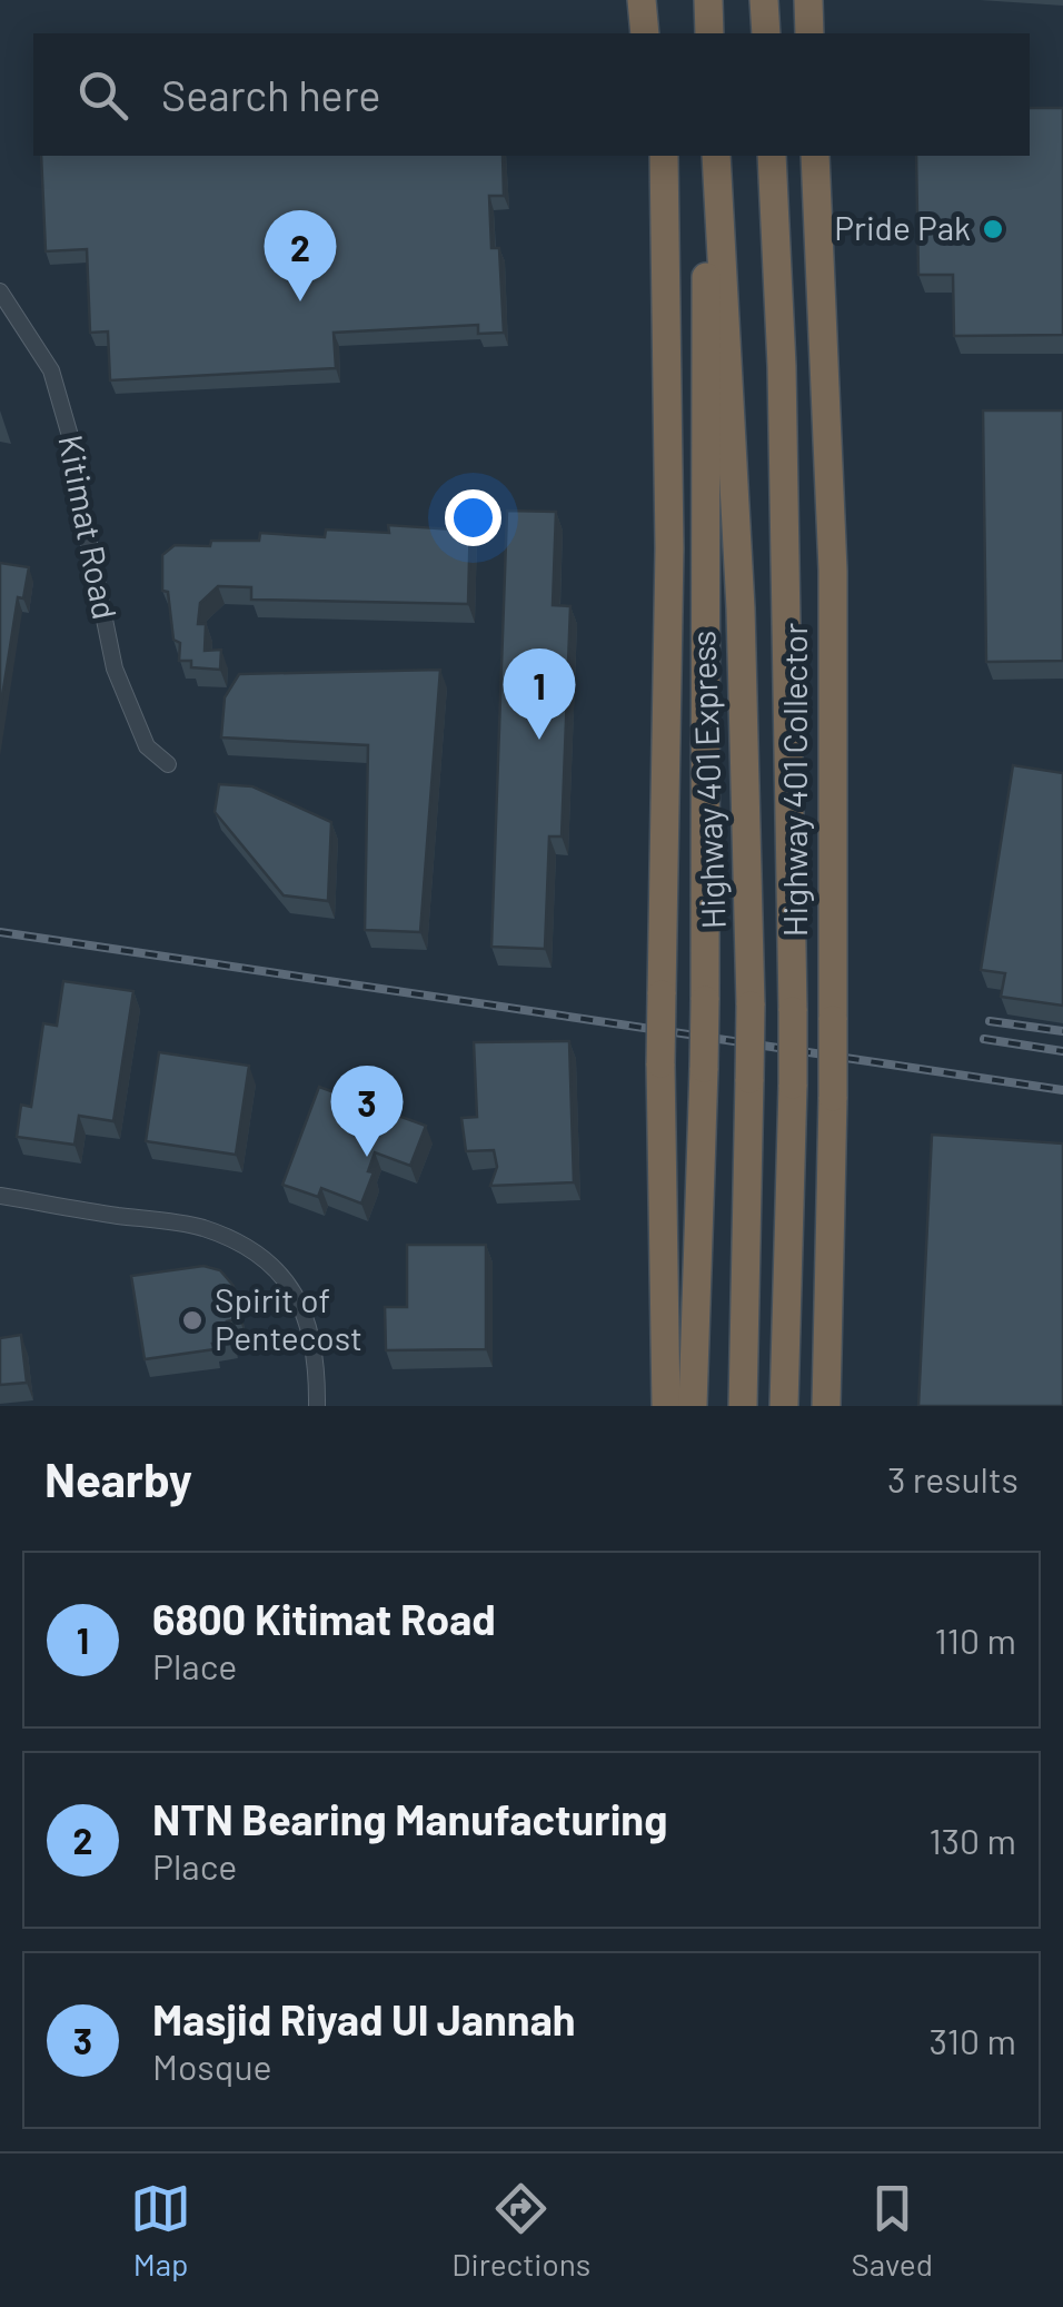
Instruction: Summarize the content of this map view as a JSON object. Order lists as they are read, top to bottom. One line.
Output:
{"streets":{"highway":["Highway 401 Express","Highway 401 Collector"],"street":["Kitimat Road"]},"places":["Pride Pak","Spirit of Pentecost"],"page":{"search":"Search here","pins":["2","1","3"],"heading":["Nearby","3 results"],"list":[{"mark":"1","name":"6800 Kitimat Road","note":"Place","value":"110 m"},{"mark":"2","name":"NTN Bearing Manufacturing","note":"Place","value":"130 m"},{"mark":"3","name":"Masjid Riyad Ul Jannah","note":"Mosque","value":"310 m"}],"nav":["Map","Directions","Saved"]}}
